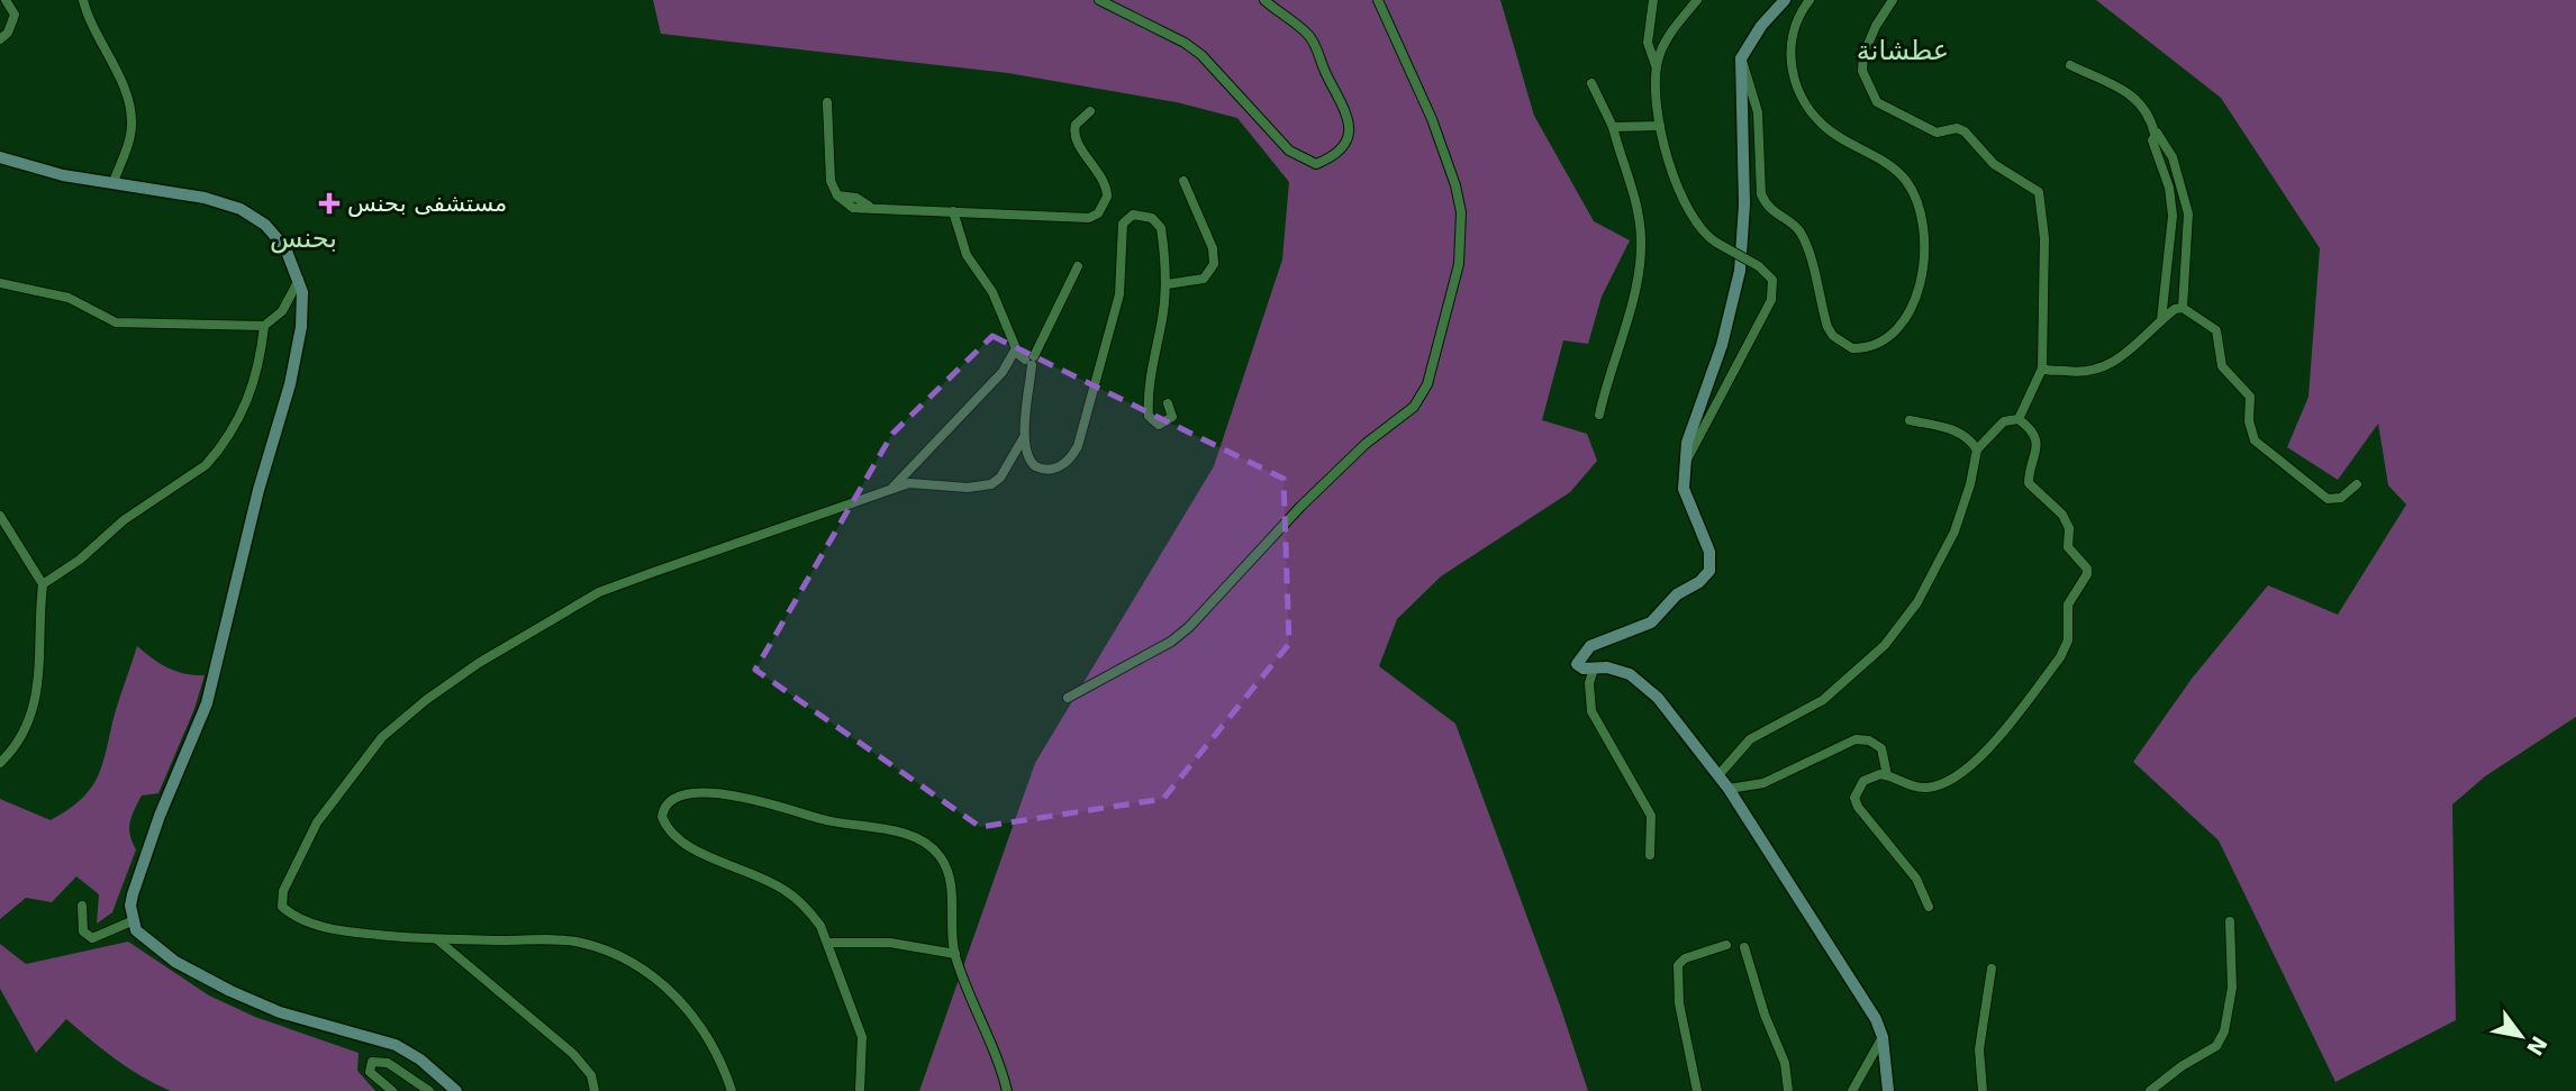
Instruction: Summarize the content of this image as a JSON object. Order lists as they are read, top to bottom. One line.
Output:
{"districts":["عطشانة","بحنس"],"places":{"health":["مستشفى بحنس"]},"north":"bottom right"}
